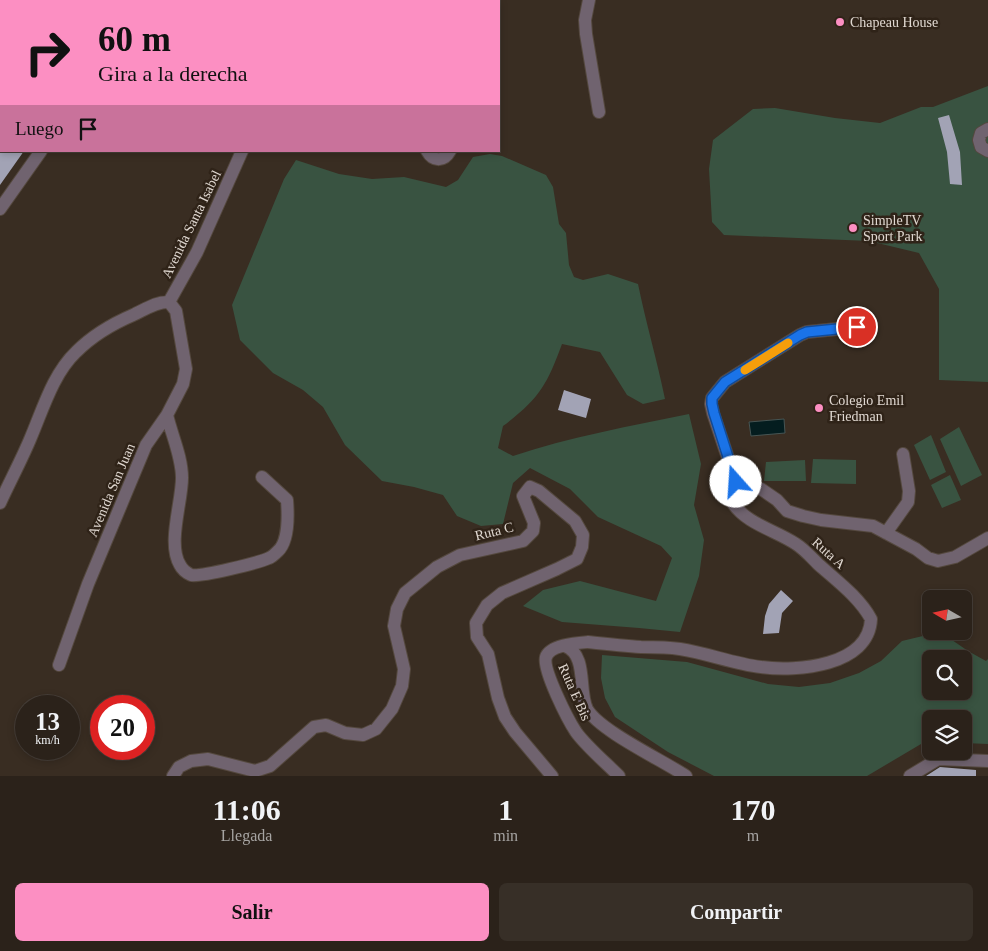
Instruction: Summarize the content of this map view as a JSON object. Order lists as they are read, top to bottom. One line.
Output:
{"streets":{"street":["Avenida Santa Isabel","Avenida San Juan","Ruta C","Ruta A","Ruta E Bis"]},"crossings":[["Avenida Santa Isabel","Avenida San Juan"],["Ruta A","Ruta E Bis"]],"places":["Chapeau House","SimpleTV Sport Park","Colegio Emil Friedman"],"north":"left","page":{"turn":["60 m","Gira a la derecha"],"then":"Luego","speed":"13 km/h","limit":"20","eta":["11:06","Llegada","1","min","170","m"],"buttons":["Salir","Compartir"]}}
